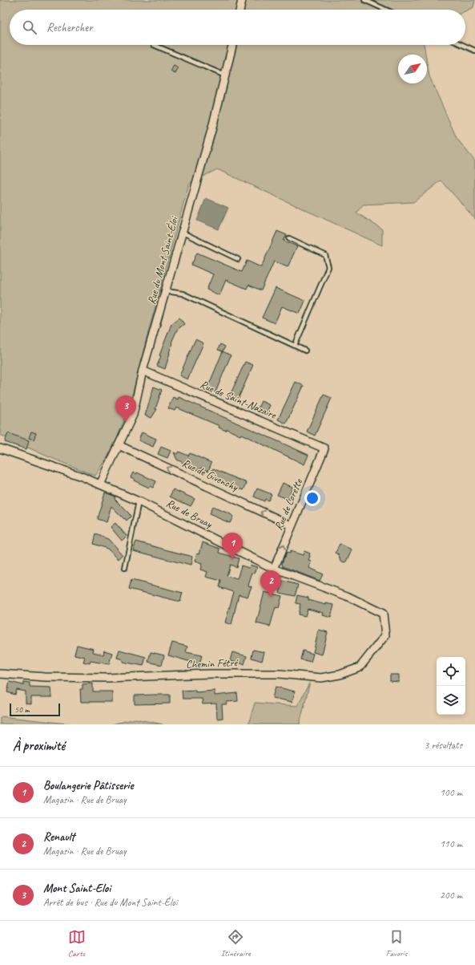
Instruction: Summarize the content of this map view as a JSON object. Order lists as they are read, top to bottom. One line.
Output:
{"streets":{"street":["Rue du Mont Saint-Éloi","Rue de Saint-Nazaire","Rue de Givenchy","Rue de Lorette","Rue de Bruay","Chemin Fétré"]},"crossings":[["Rue du Mont Saint-Éloi","Rue de Saint-Nazaire"],["Rue du Mont Saint-Éloi","Rue de Givenchy"],["Rue du Mont Saint-Éloi","Rue de Bruay"],["Rue de Saint-Nazaire","Rue de Lorette"],["Rue de Givenchy","Rue de Lorette"],["Rue de Lorette","Rue de Bruay"],["Rue de Bruay","Chemin Fétré"]],"one_way":["Rue de Givenchy","Rue de Lorette"],"scale_bar":"50 m","north":"top right","page":{"search":"Rechercher","pins":["3","1","2"],"scale":"50 m","heading":["À proximité","3 résultats"],"list":[{"mark":"1","name":"Boulangerie Pâtisserie","note":"Magasin · Rue de Bruay","value":"100 m"},{"mark":"2","name":"Renault","note":"Magasin · Rue de Bruay","value":"110 m"},{"mark":"3","name":"Mont Saint-Eloi","note":"Arrêt de bus · Rue du Mont Saint-Éloi","value":"200 m"}],"nav":["Carte","Itinéraire","Favoris"]}}
